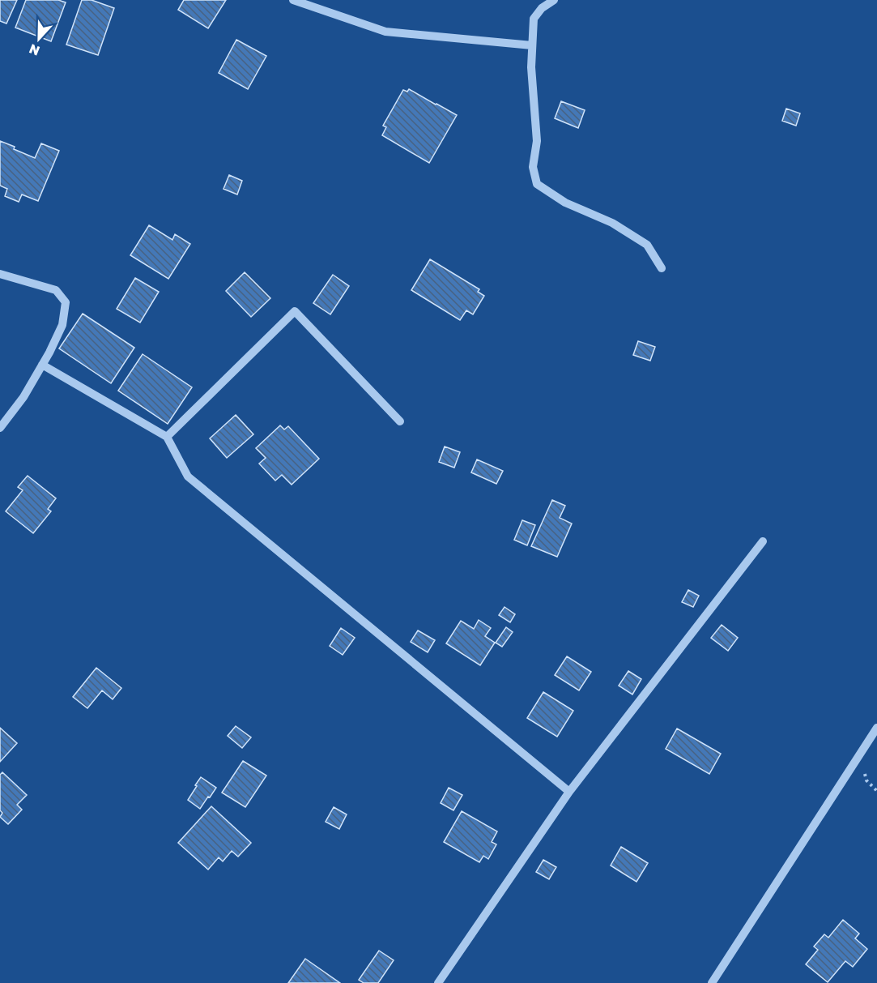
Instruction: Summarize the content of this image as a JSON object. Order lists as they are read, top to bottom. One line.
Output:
{"north":"bottom"}
